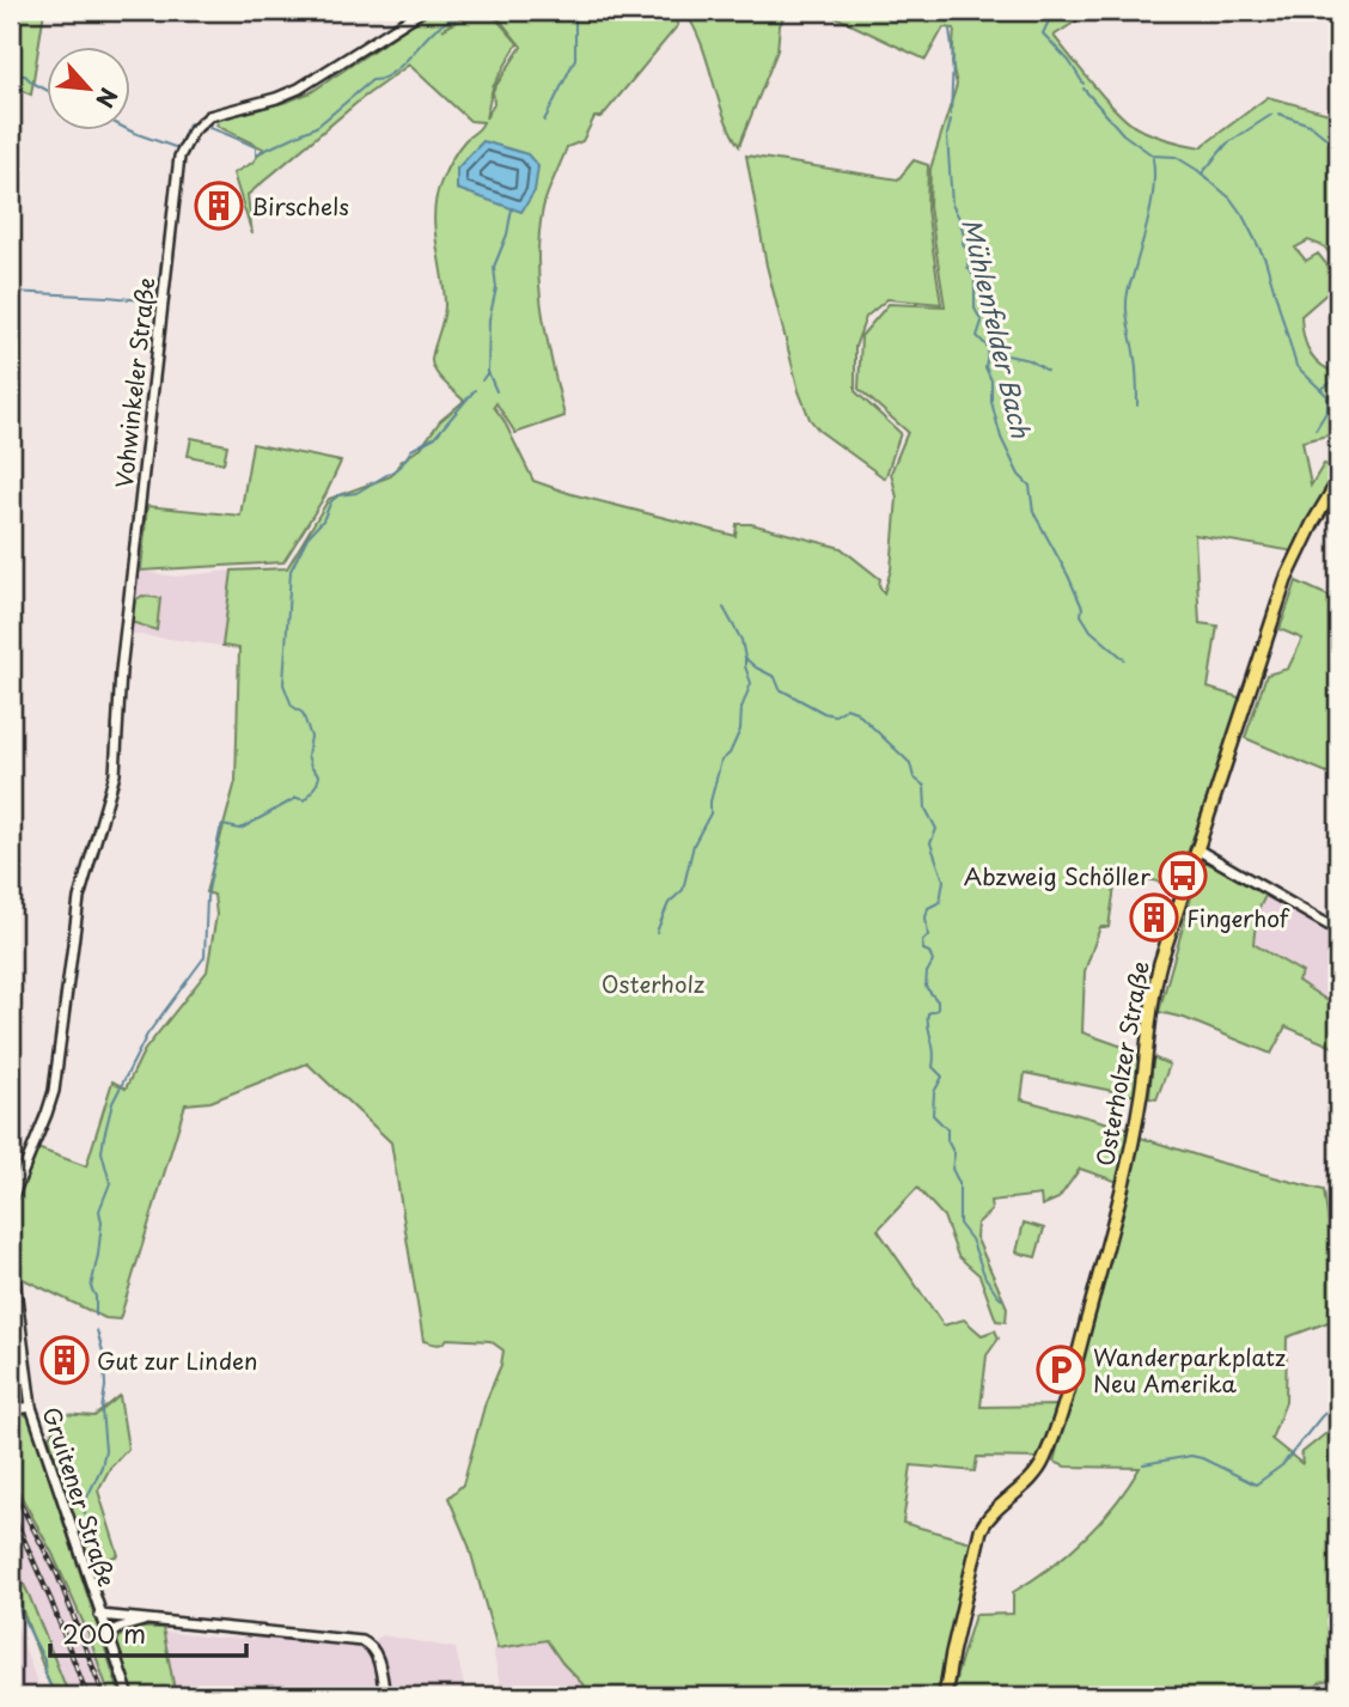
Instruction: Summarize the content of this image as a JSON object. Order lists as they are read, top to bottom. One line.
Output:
{"streets":{"main road":["Osterholzer Straße"],"street":["Vohwinkeler Straße","Gruitener Straße"]},"water":["Mühlenfelder Bach"],"parks":["Osterholz"],"places":{"building":["Birschels","Fingerhof","Gut zur Linden"],"bus stop":["Abzweig Schöller"],"parking":["Wanderparkplatz Neu Amerika"]},"scale_bar":"200 m","north":"bottom right"}
